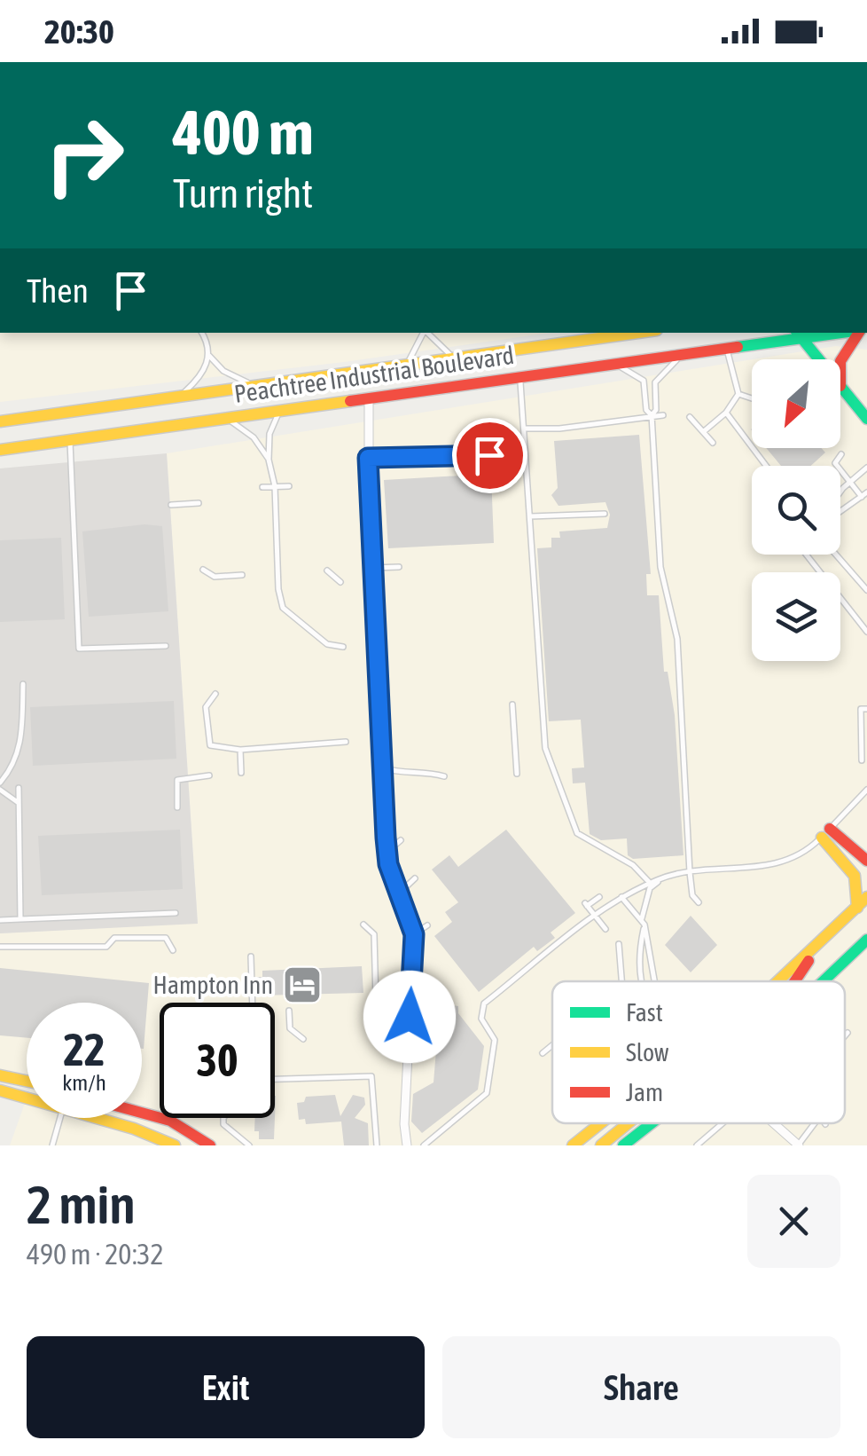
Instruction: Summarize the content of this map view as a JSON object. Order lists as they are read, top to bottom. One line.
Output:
{"streets":{"main road":["Peachtree Industrial Boulevard"]},"places":{"hotel":["Hampton Inn"]},"legend":["Fast","Slow","Jam"],"north":"bottom left","page":{"status":"20:30","turn":["400 m","Turn right"],"then":"Then","speed":"22 km/h","limit":"30","heading":["2 min","490 m · 20:32"],"buttons":["Exit","Share"]}}
